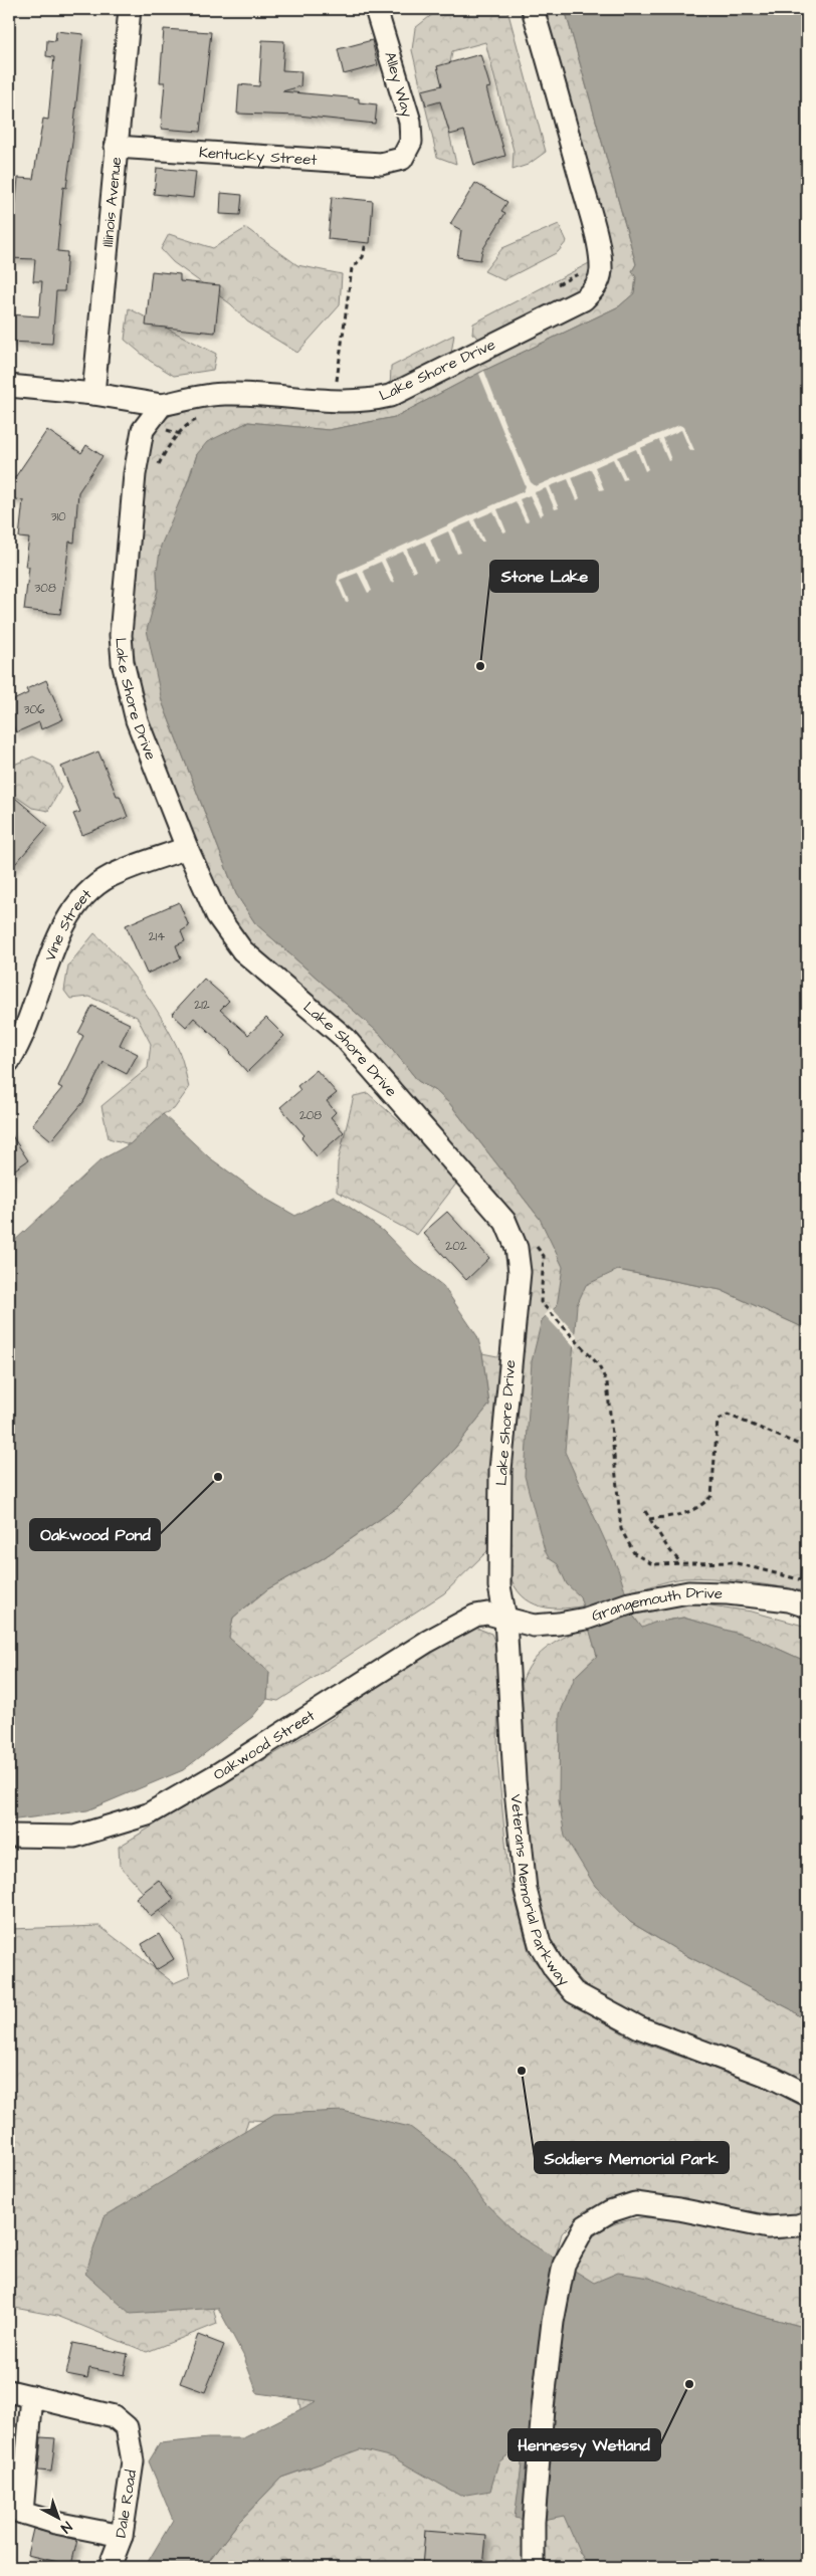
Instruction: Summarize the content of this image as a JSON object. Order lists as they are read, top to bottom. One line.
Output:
{"streets":{"street":["Alley Way","Kentucky Street","Illinois Avenue","Lake Shore Drive","Vine Street","Grangemouth Drive","Oakwood Street","Veterans Memorial Parkway","Dale Road"]},"crossings":[["Alley Way","Kentucky Street"],["Kentucky Street","Illinois Avenue"],["Lake Shore Drive","Vine Street"],["Lake Shore Drive","Grangemouth Drive"],["Lake Shore Drive","Oakwood Street"],["Lake Shore Drive","Veterans Memorial Parkway"],["Grangemouth Drive","Oakwood Street"],["Grangemouth Drive","Veterans Memorial Parkway"],["Oakwood Street","Veterans Memorial Parkway"]],"places":["Stone Lake","Oakwood Pond","Soldiers Memorial Park","Hennessy Wetland"],"house_numbers":["310","308","306","214","212","208","202"],"north":"bottom right"}
